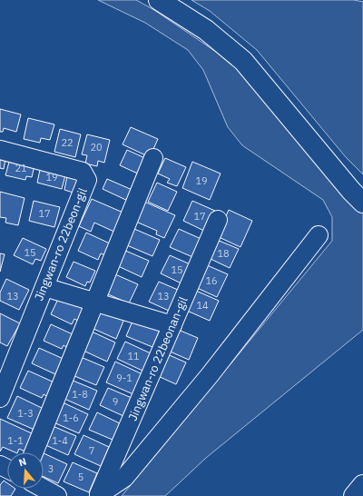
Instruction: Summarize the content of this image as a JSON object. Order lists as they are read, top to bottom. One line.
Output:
{"streets":{"street":["Jingwan-ro 22beon-gil","Jingwan-ro 22beonan-gil"]},"house_numbers":["22","20","21","19","19","17","17","15","18","15","16","13","13","14","11","9-1","1-8","9","1-3","1-6","1-1","1-4","7","3","5"],"north":"top"}
